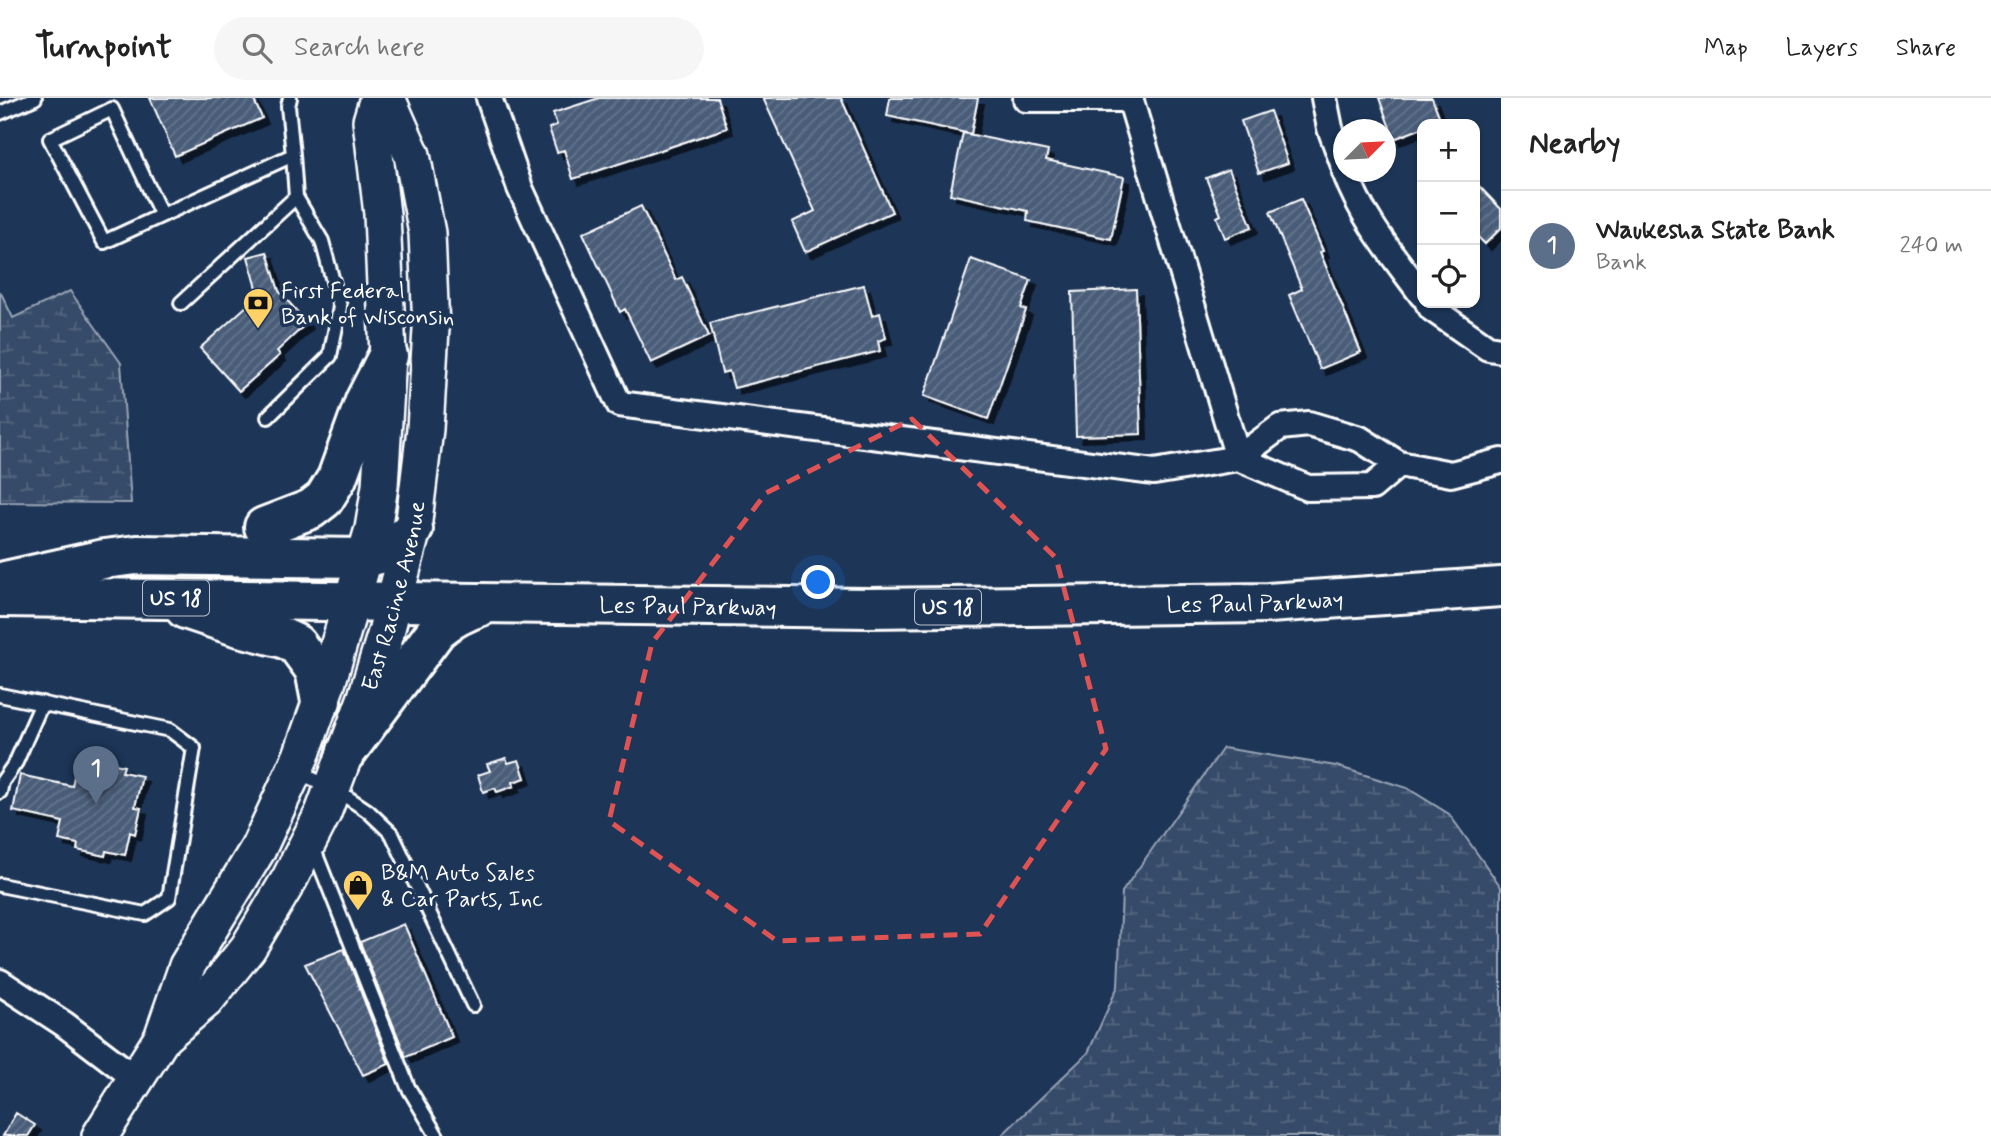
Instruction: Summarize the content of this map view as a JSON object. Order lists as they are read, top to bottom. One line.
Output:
{"streets":{"main road":["East Racine Avenue","US 18","Les Paul Parkway"]},"crossings":[["East Racine Avenue","Les Paul Parkway"]],"places":{"bank":["First Federal Bank of Wisconsin"],"shop":["B&M Auto Sales & Car Parts, Inc"]},"north":"top right","page":{"header":"Turnpoint","search":"Search here","nav":["Map","Layers","Share"],"heading":"Nearby","map_buttons":["+","−"],"list":[{"mark":"1","name":"Waukesha State Bank","note":"Bank","value":"240 m"}],"pins":"1"}}
